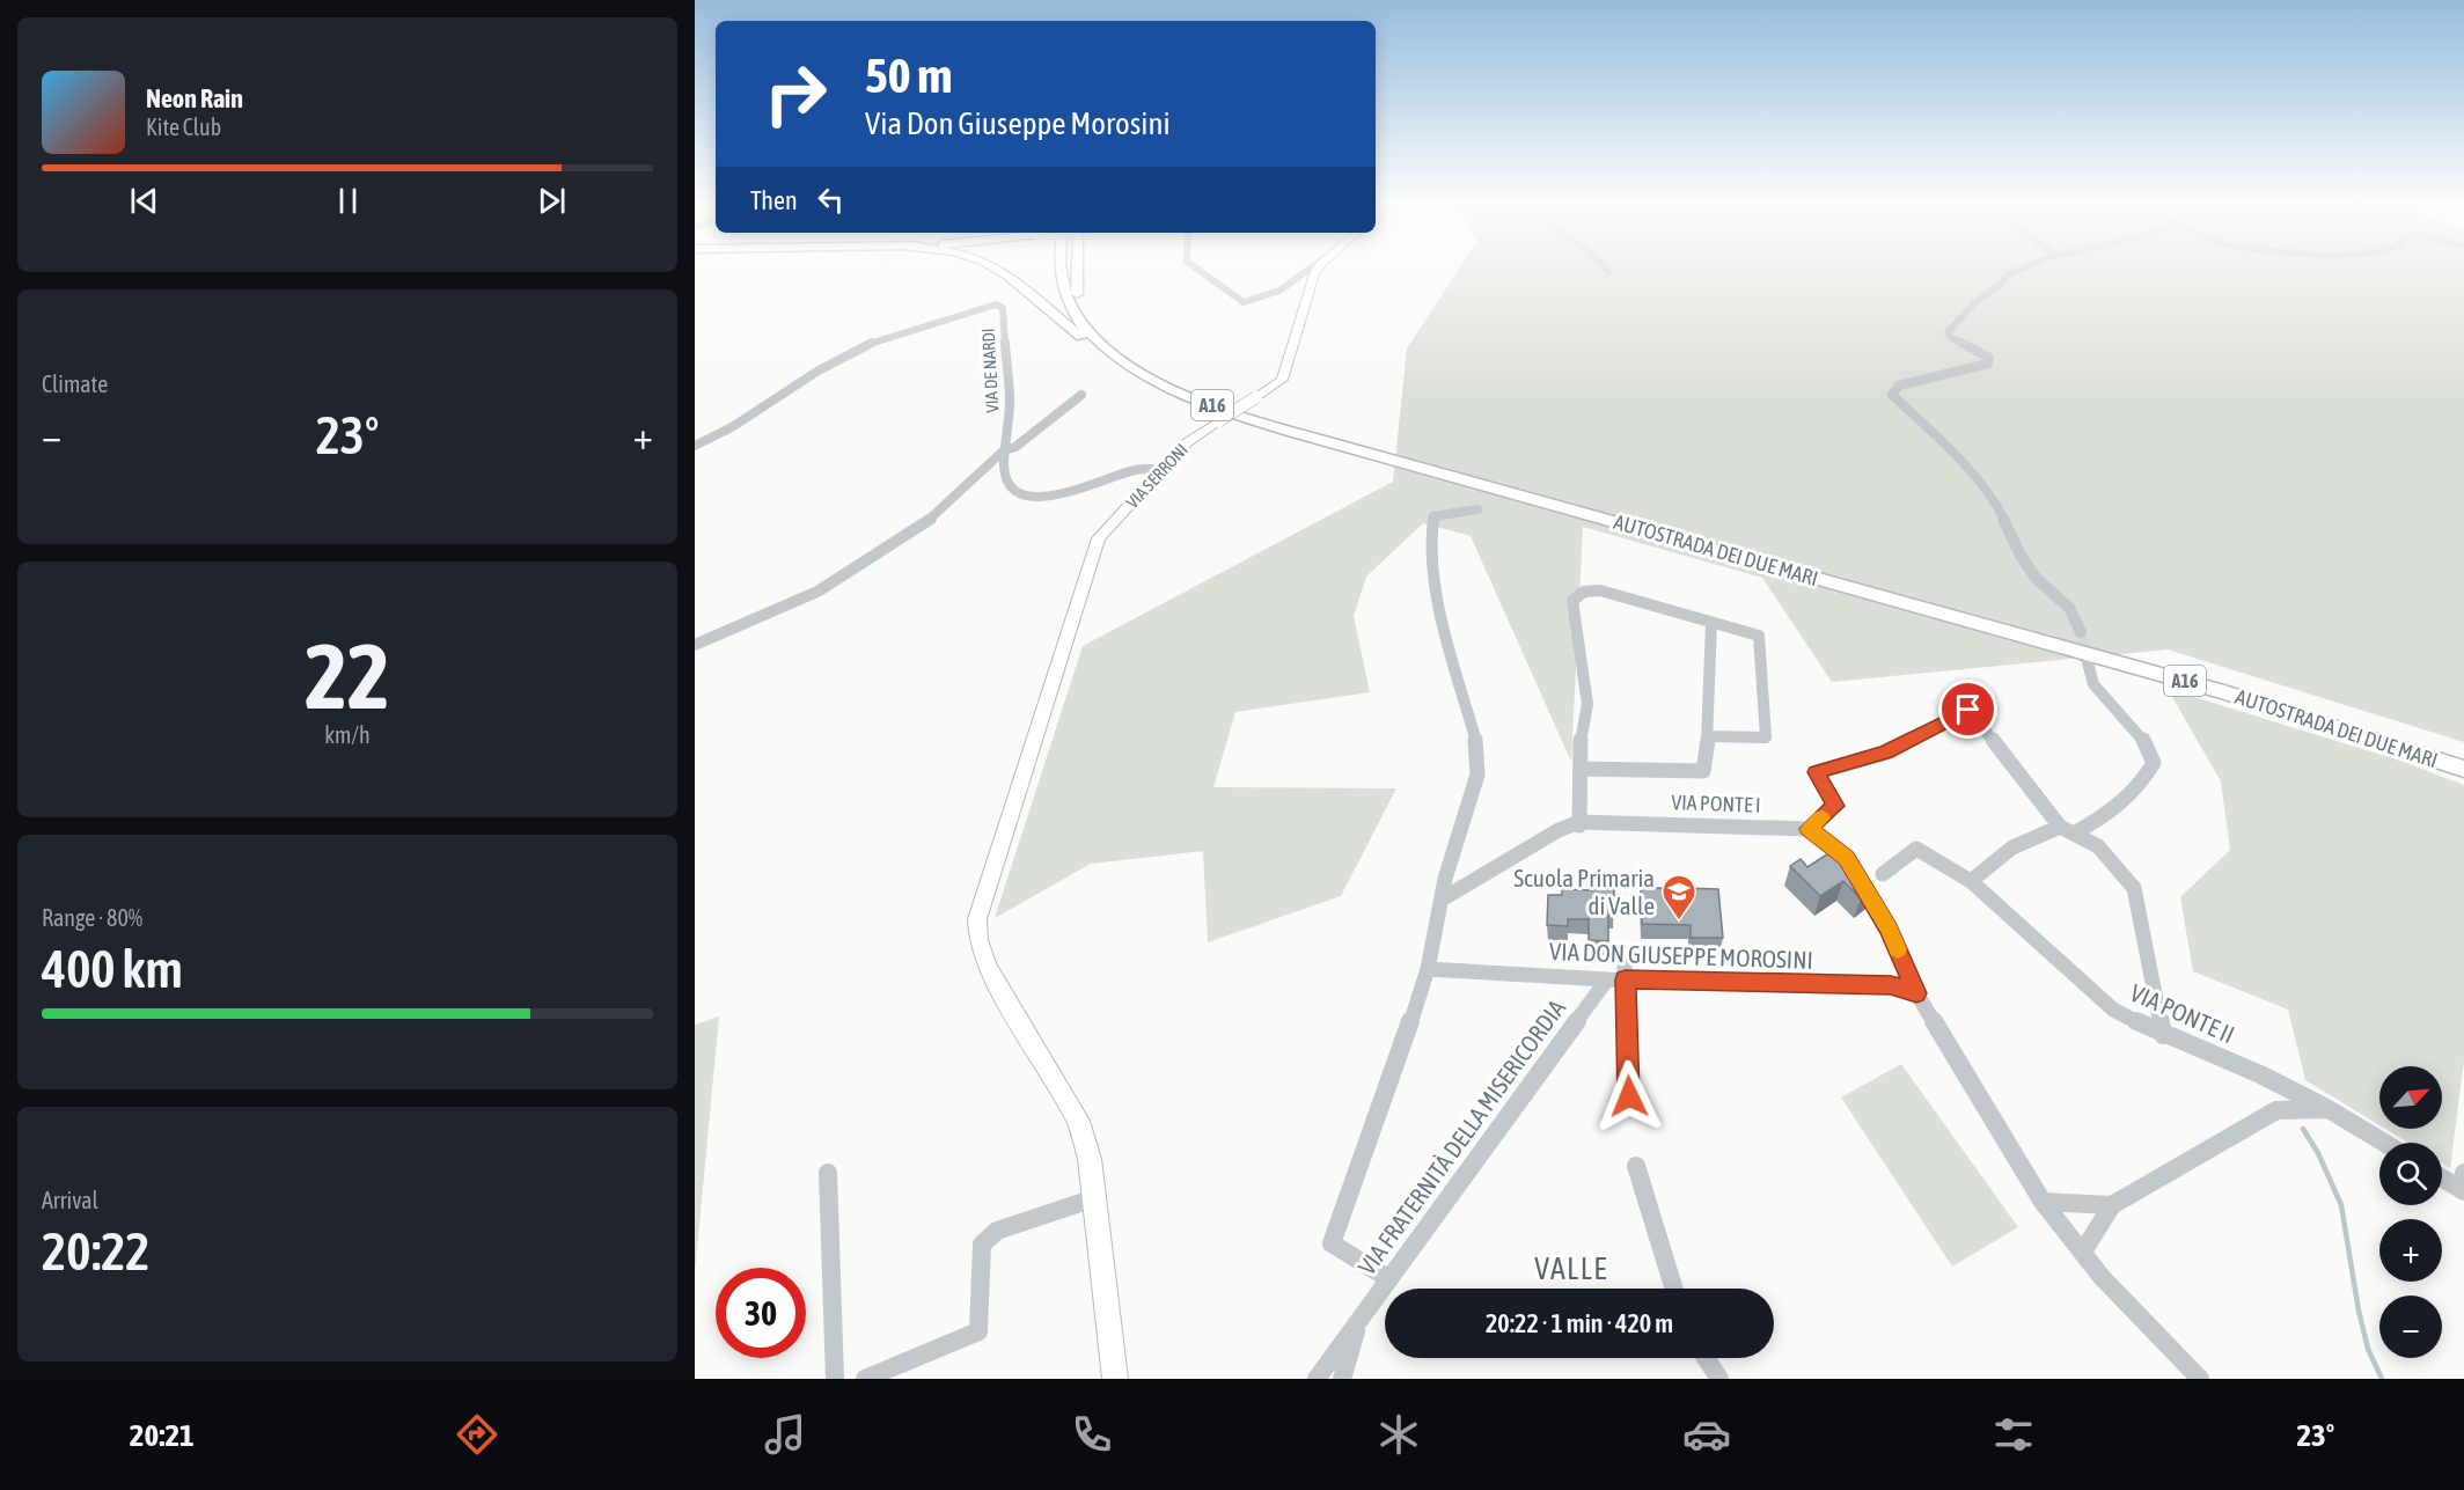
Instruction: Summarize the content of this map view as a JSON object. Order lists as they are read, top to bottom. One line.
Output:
{"streets":{"highway":["A16","AUTOSTRADA DEI DUE MARI"],"main road":["VIA SERRONI"],"street":["VIA DE NARDI","VIA PONTE I","VIA DON GIUSEPPE MOROSINI","VIA PONTE II","VIA FRATERNITÀ DELLA MISERICORDIA"]},"crossings":[["VIA DE NARDI","VIA SERRONI"],["VIA DON GIUSEPPE MOROSINI","VIA FRATERNITÀ DELLA MISERICORDIA"]],"districts":["VALLE"],"places":{"school or university":["Scuola Primaria di Valle"]},"north":"top right","page":{"turn":["50 m","Via Don Giuseppe Morosini"],"song":["Neon Rain","Kite Club"],"then":"Then","tile":["Climate",["22","km/h"],["Range · 80%","400 km"],["Arrival","20:22"]],"heat":["−","23°","+"],"map_buttons":["+","−"],"limit":"30","trip":"20:22 · 1 min · 420 m","tabs":["20:21","23°"]}}
